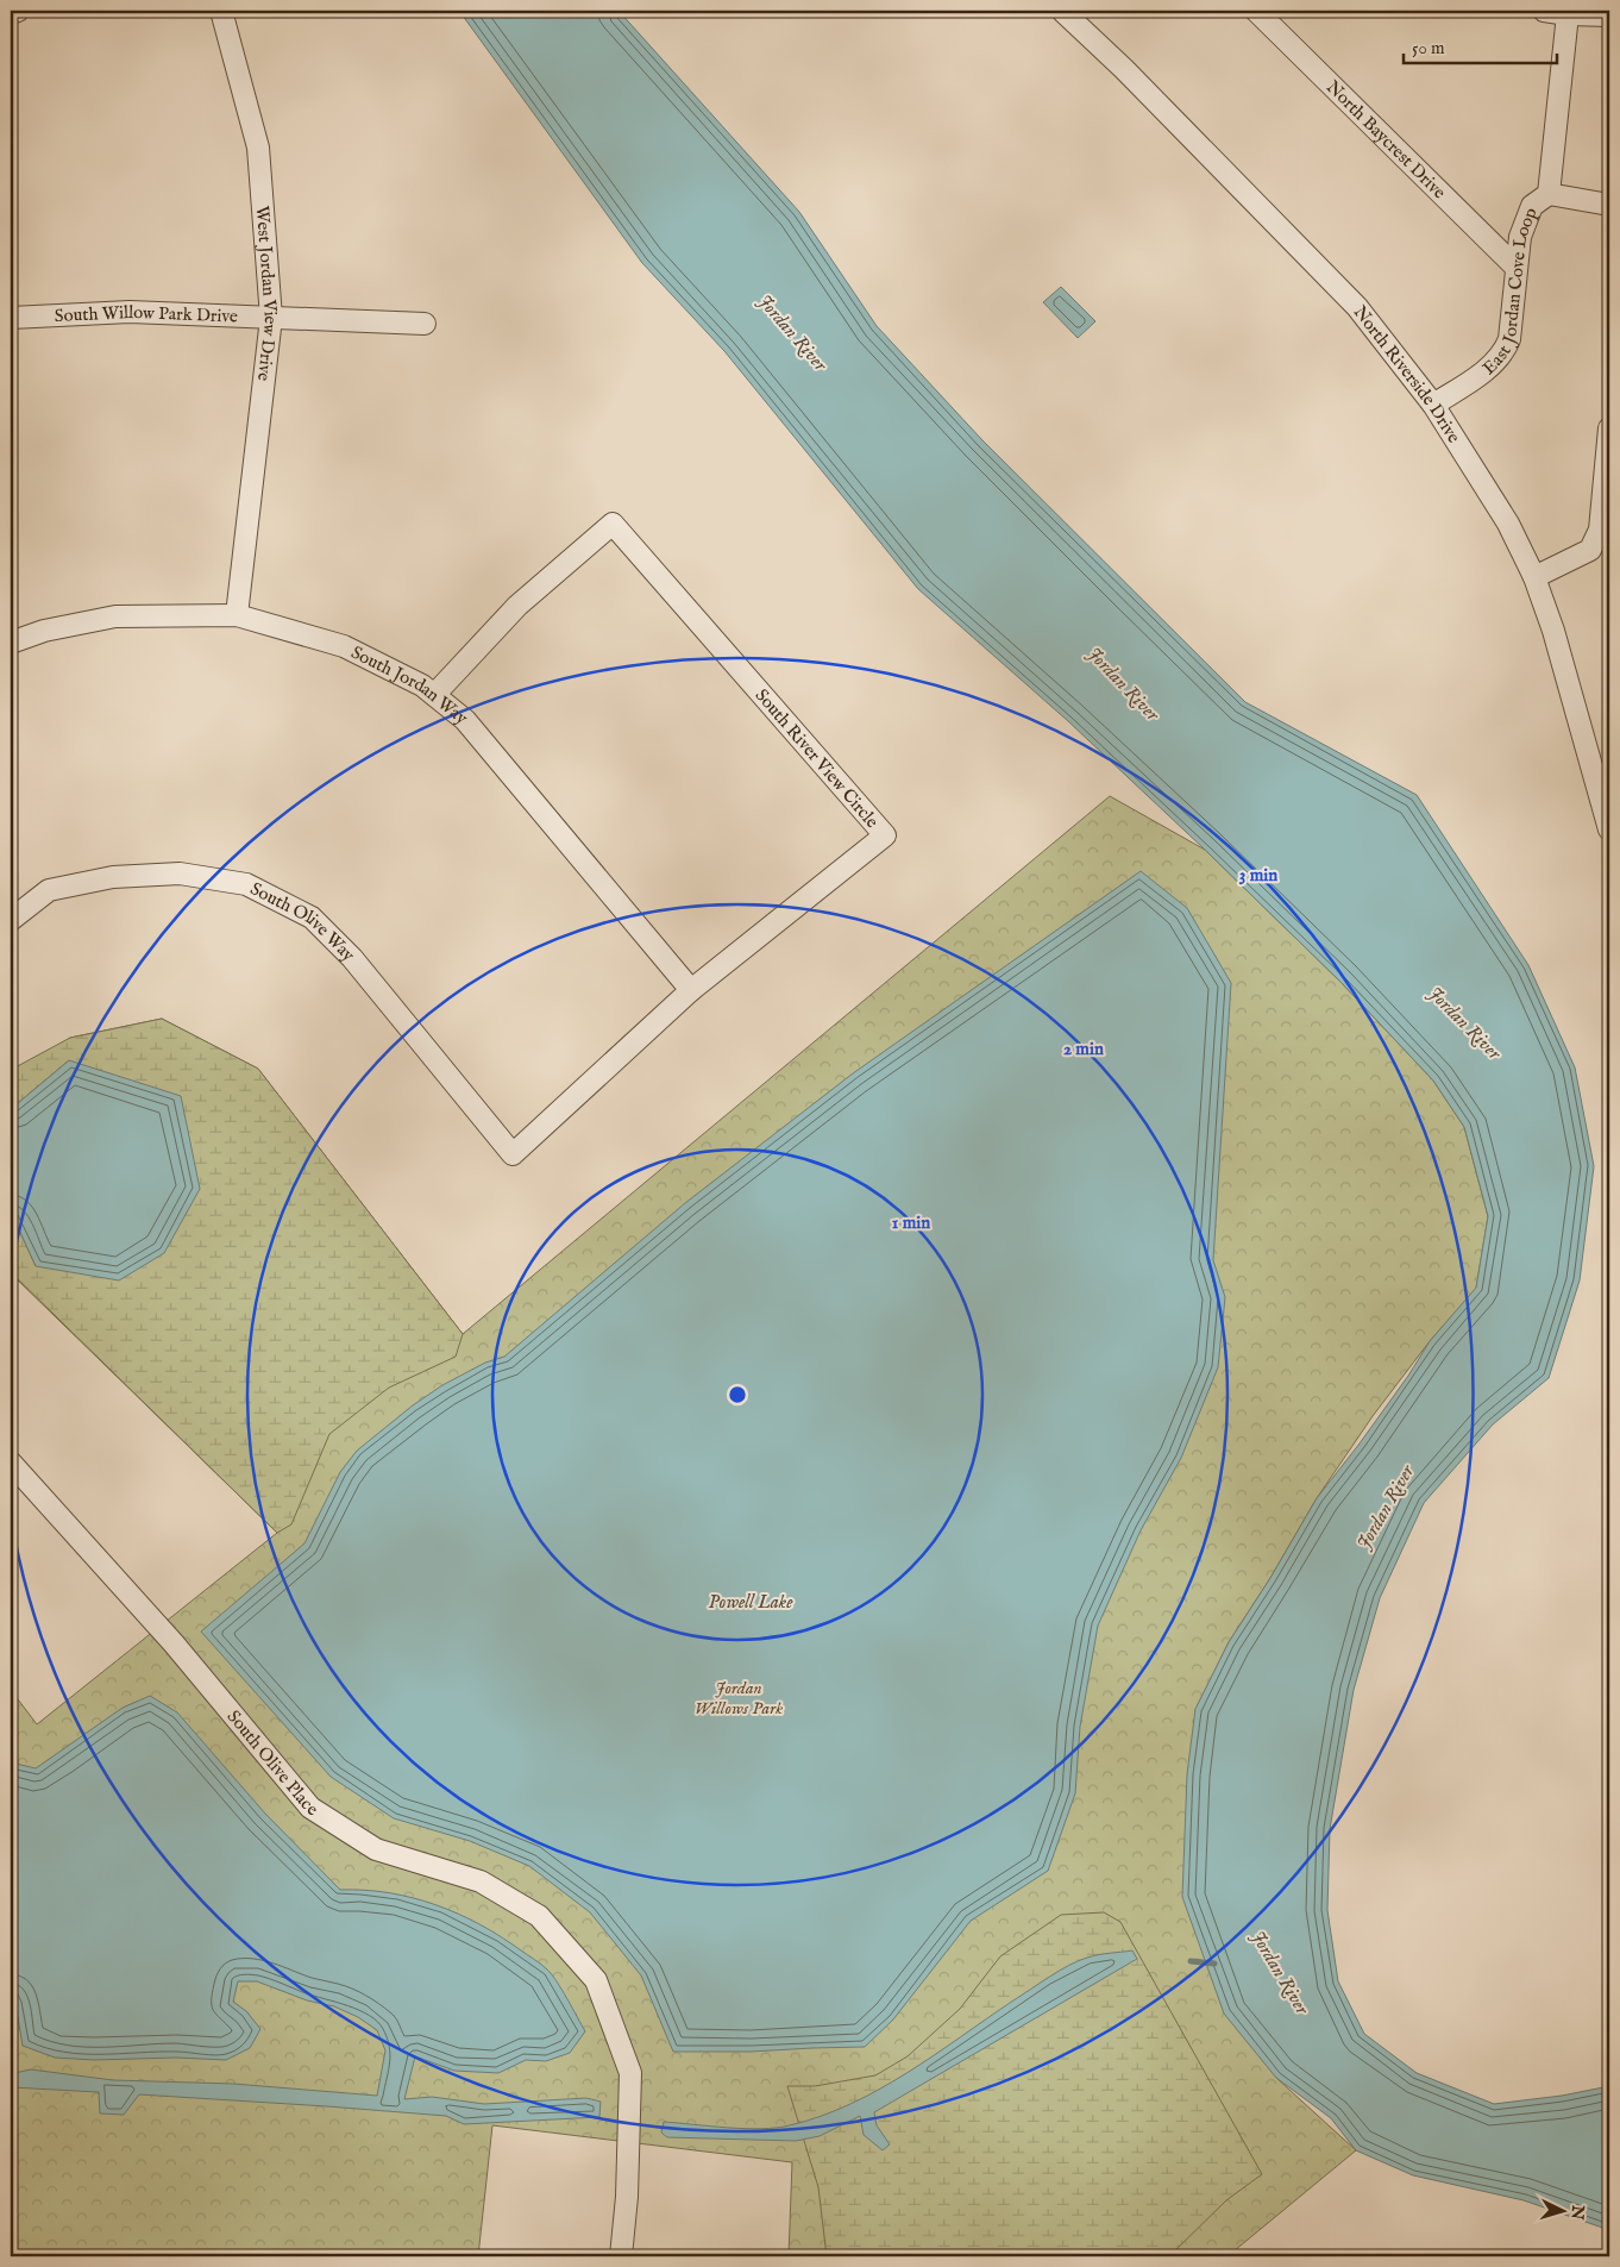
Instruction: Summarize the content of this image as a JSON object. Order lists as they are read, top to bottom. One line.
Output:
{"streets":{"street":["North Baycrest Drive","East Jordan Cove Loop","West Jordan View Drive","South Willow Park Drive","North Riverside Drive","South Jordan Way","South River View Circle","South Olive Way","South Olive Place"]},"crossings":[["North Baycrest Drive","East Jordan Cove Loop"],["East Jordan Cove Loop","North Riverside Drive"],["West Jordan View Drive","South Willow Park Drive"],["West Jordan View Drive","South Jordan Way"],["South Jordan Way","South River View Circle"],["South River View Circle","South Olive Way"]],"water":["Jordan River","Powell Lake"],"parks":["Jordan Willows Park"],"scale_bar":"50 m","north":"right","rings":["3 min","2 min","1 min"]}
